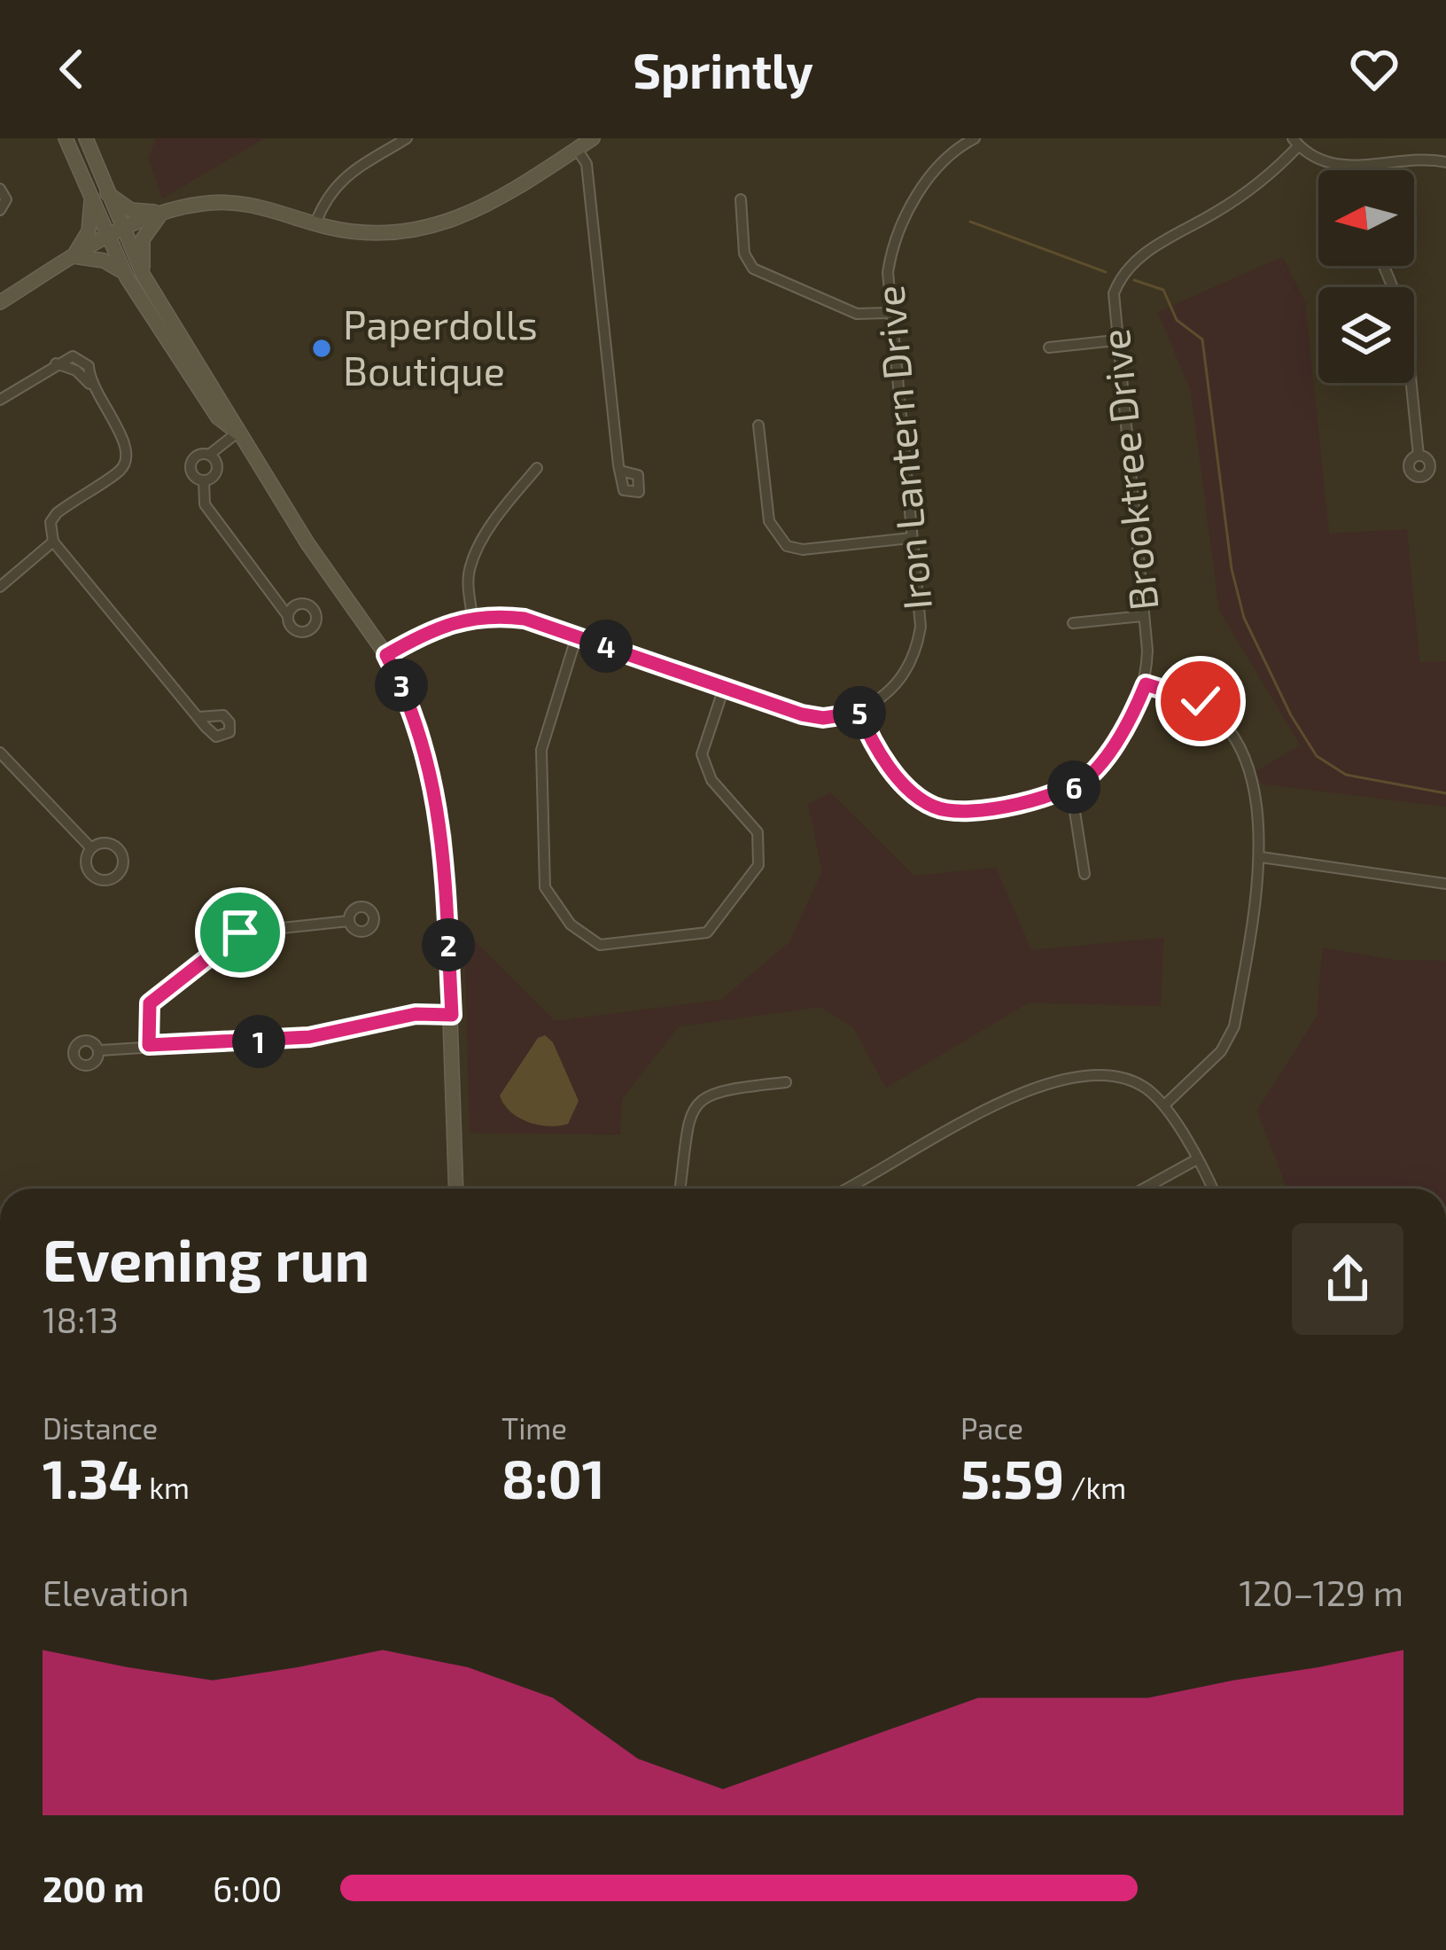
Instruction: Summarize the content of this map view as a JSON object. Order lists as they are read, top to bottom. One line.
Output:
{"streets":{"street":["Iron Lantern Drive","Brooktree Drive"]},"places":["Paperdolls Boutique"],"north":"left","page":{"header":"Sprintly","pins":["4","3","5","6","2","1"],"heading":["Evening run","18:13"],"stats":[["Distance","1.34 km"],["Time","8:01"],["Pace","5:59 /km"]],"chart":["Elevation","120–129 m"],"list":[{"name":"200 m","note":"6:00"}]}}
